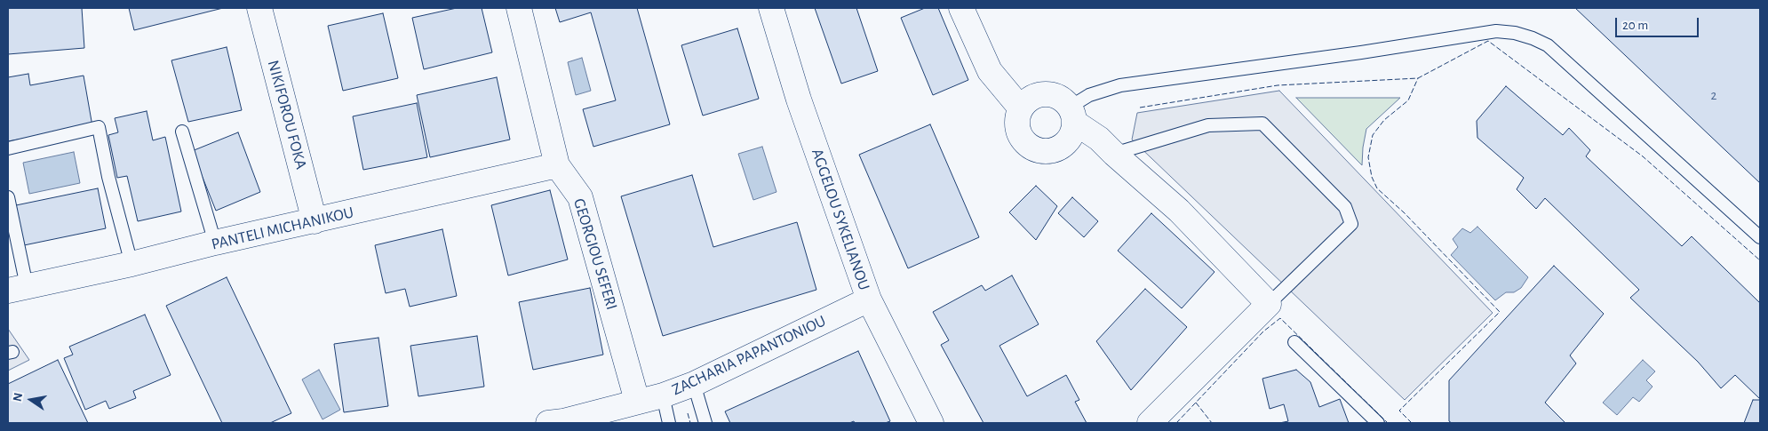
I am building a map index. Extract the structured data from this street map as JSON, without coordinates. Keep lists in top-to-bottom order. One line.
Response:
{"streets":{"street":["NIKIFOROU FOKA","AGGELOU SYKELIANOU","PANTELI MICHANIKOU","GEORGIOU SEFERI","ZACHARIA PAPANTONIOU"]},"crossings":[["NIKIFOROU FOKA","PANTELI MICHANIKOU"],["AGGELOU SYKELIANOU","ZACHARIA PAPANTONIOU"],["PANTELI MICHANIKOU","GEORGIOU SEFERI"],["GEORGIOU SEFERI","ZACHARIA PAPANTONIOU"]],"house_numbers":["2"],"scale_bar":"20 m","north":"left"}
